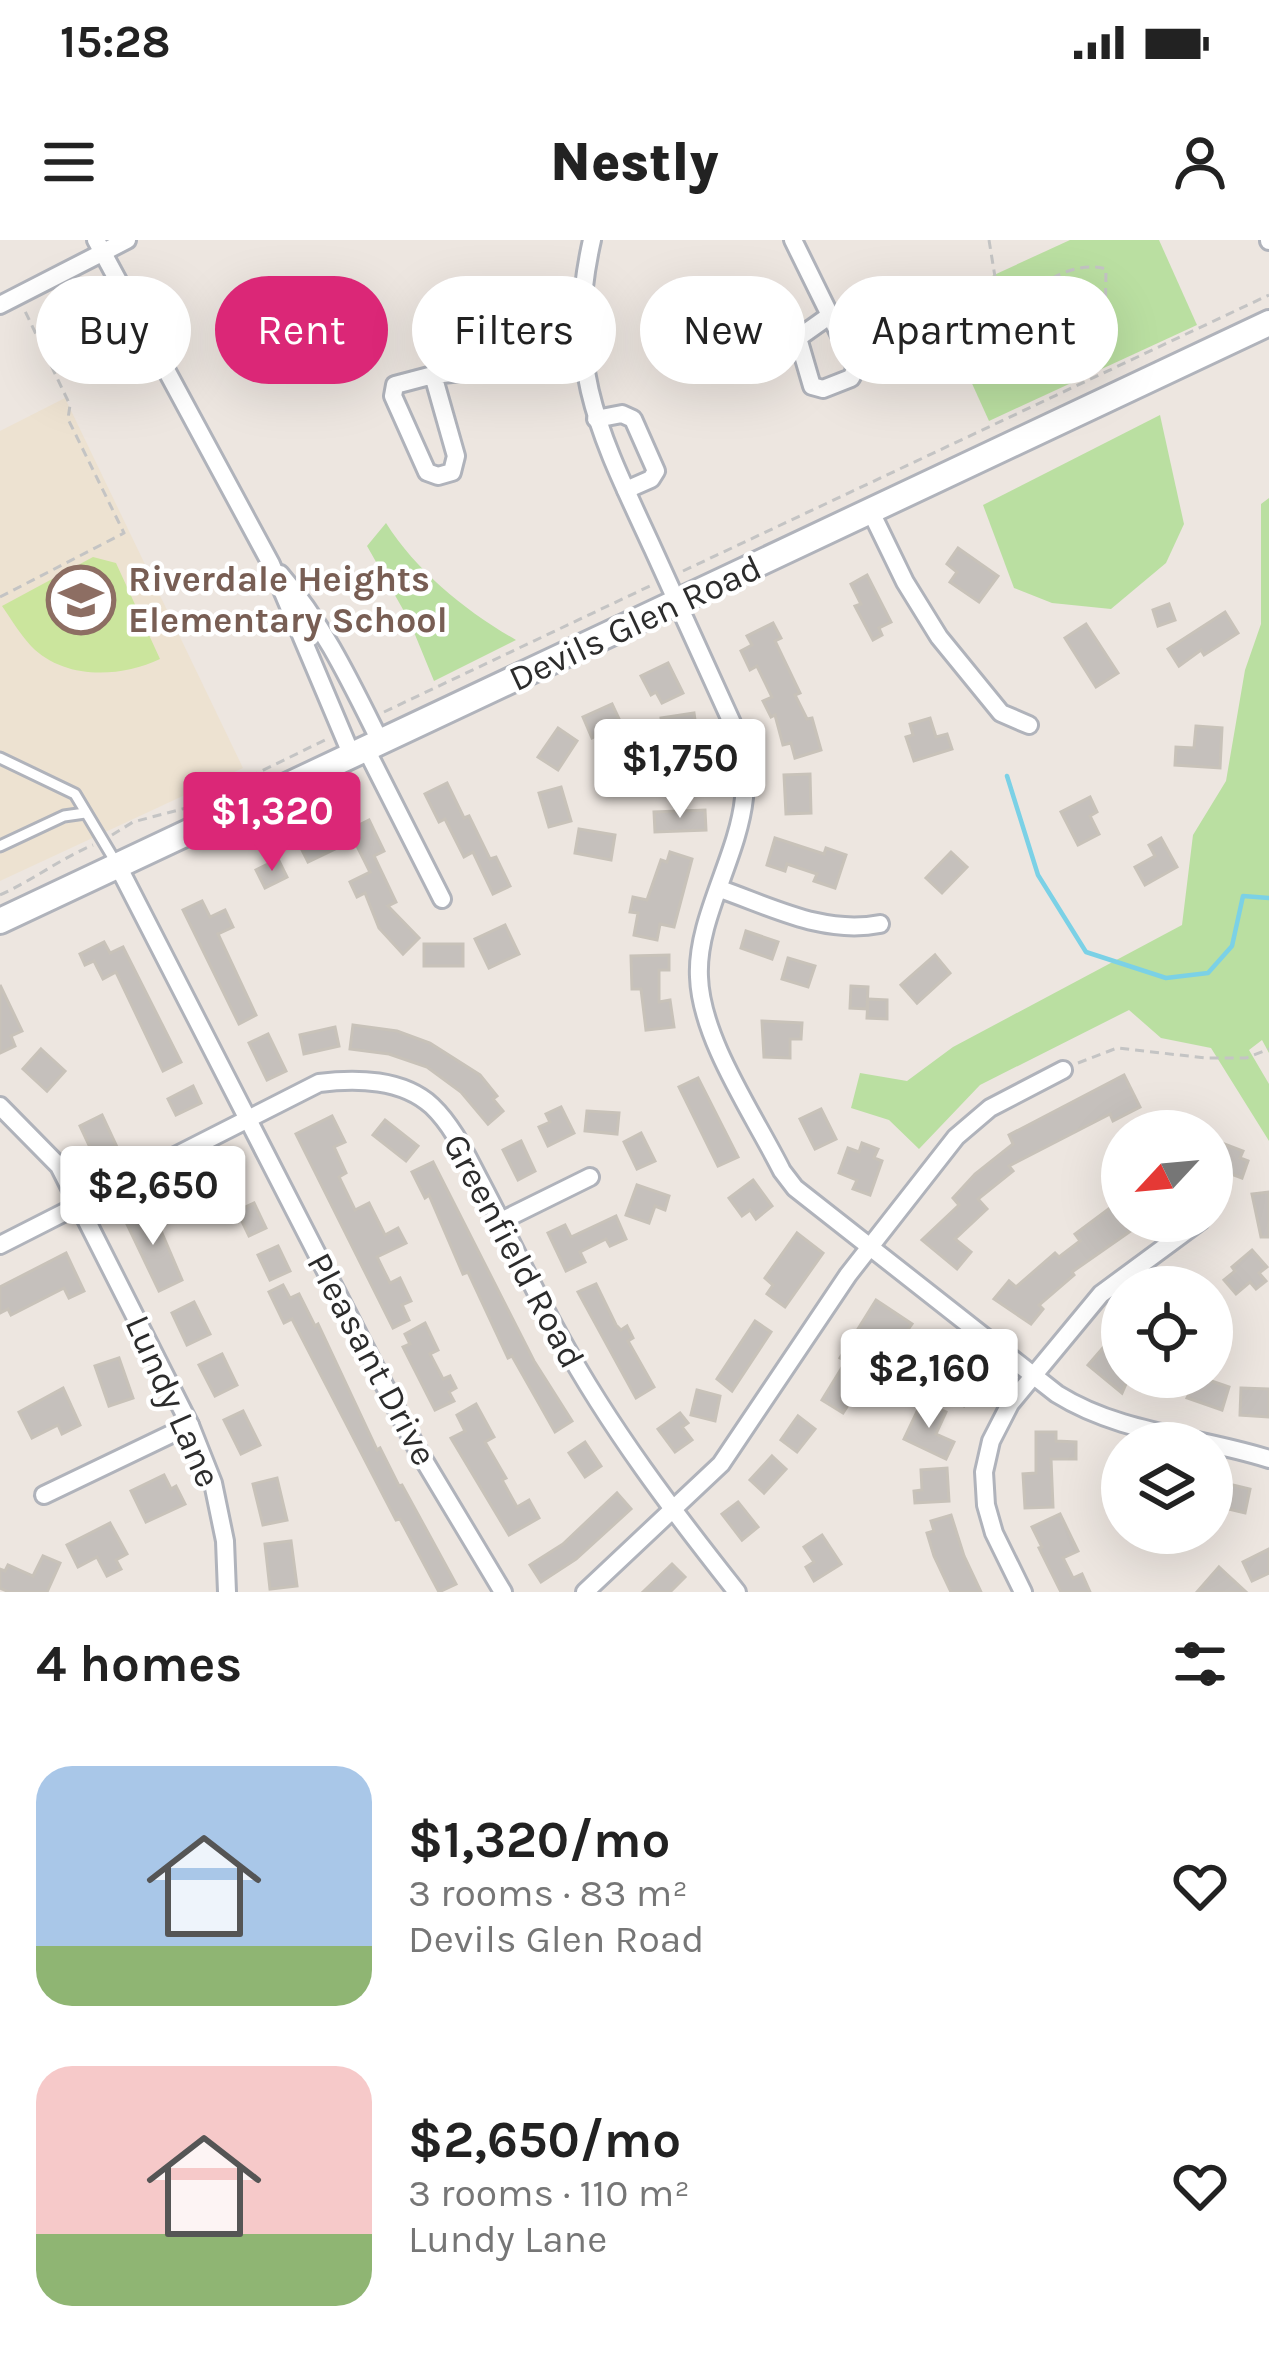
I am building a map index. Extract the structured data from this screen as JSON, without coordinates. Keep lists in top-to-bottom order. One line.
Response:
{"streets":{"main road":["Devils Glen Road"],"street":["Greenfield Road","Pleasant Drive","Lundy Lane"]},"crossings":[["Devils Glen Road","Pleasant Drive"],["Greenfield Road","Pleasant Drive"],["Greenfield Road","Lundy Lane"]],"places":{"school or university":["Riverdale Heights Elementary School"]},"north":"bottom left","page":{"status":"15:28","header":"Nestly","chip":["Buy","Rent","Filters","New","Apartment"],"price":["$1,750","$1,320","$2,650","$2,160"],"heading":"4 homes","list":[{"name":"$1,320/mo","note":"3 rooms · 83 m² · Devils Glen Road"},{"name":"$2,650/mo","note":"3 rooms · 110 m² · Lundy Lane"}]}}
